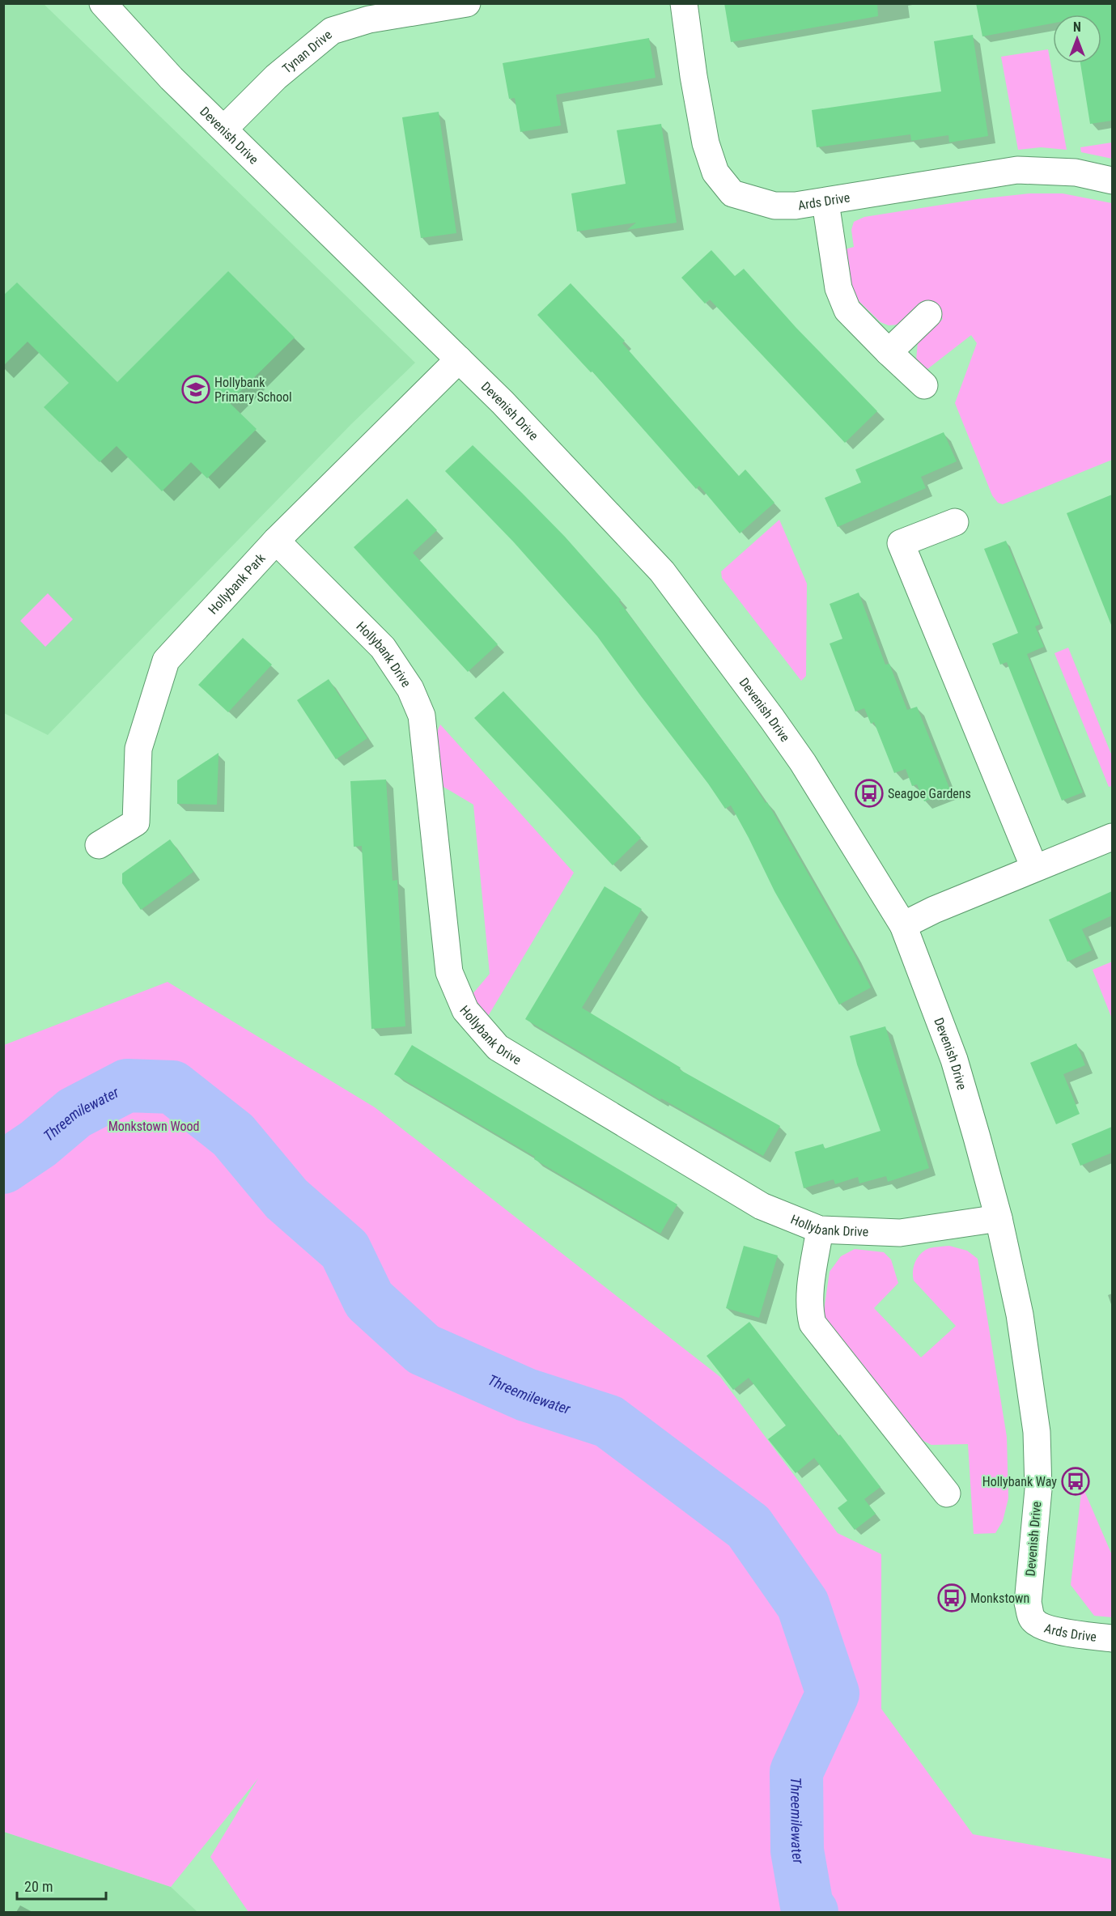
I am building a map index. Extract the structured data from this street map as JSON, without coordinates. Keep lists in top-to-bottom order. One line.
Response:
{"streets":{"street":["Tynan Drive","Devenish Drive","Ards Drive","Hollybank Park","Hollybank Drive"]},"crossings":[["Tynan Drive","Devenish Drive"],["Devenish Drive","Ards Drive"],["Devenish Drive","Hollybank Park"],["Devenish Drive","Hollybank Drive"],["Hollybank Park","Hollybank Drive"]],"water":["Threemilewater"],"parks":["Monkstown Wood"],"places":{"school or university":["Hollybank Primary School"],"bus stop":["Seagoe Gardens","Hollybank Way","Monkstown"]},"scale_bar":"20 m","north":"top"}
